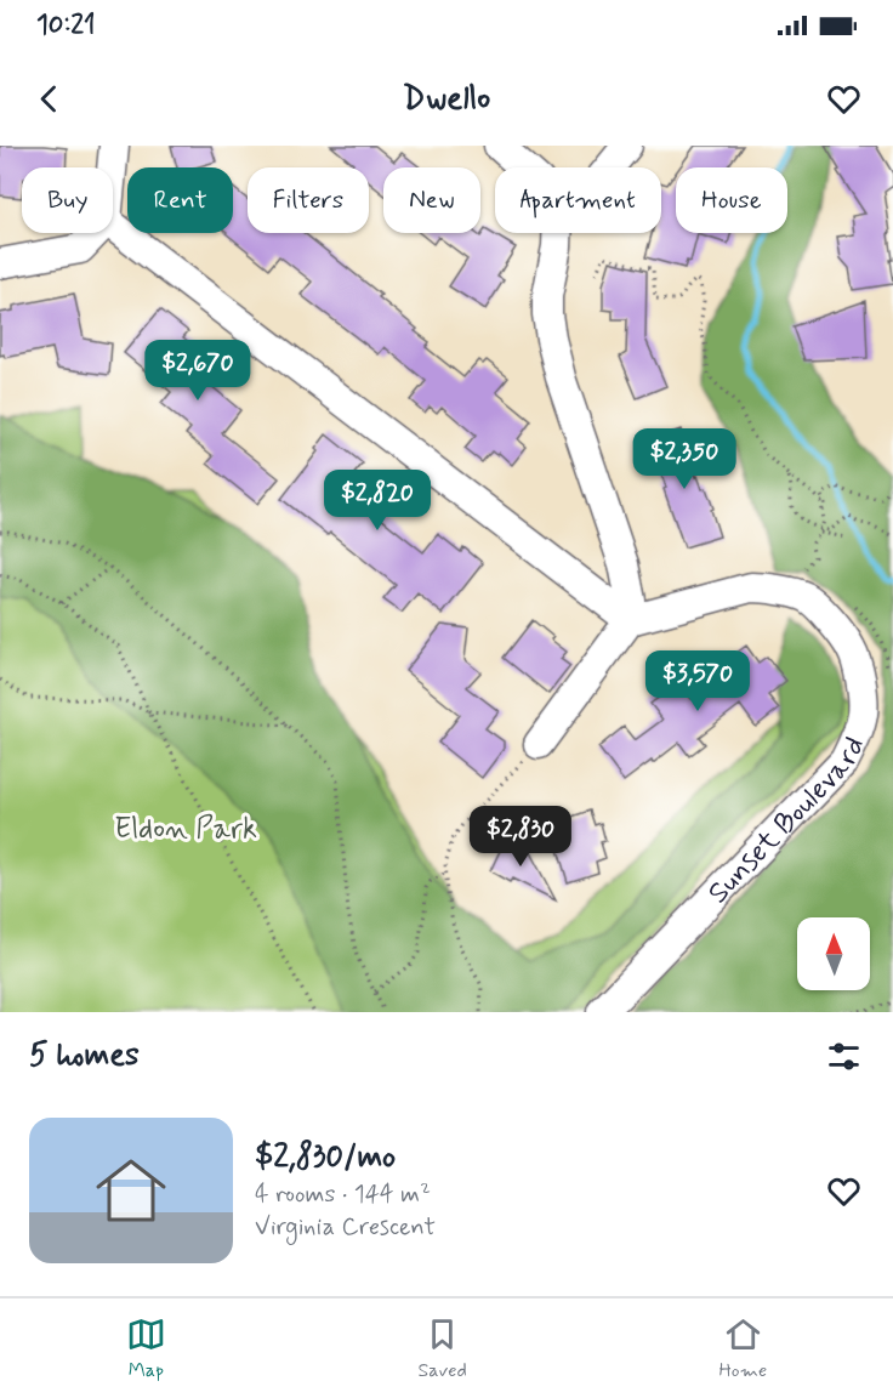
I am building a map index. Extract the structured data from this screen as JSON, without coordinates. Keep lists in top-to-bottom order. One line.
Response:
{"streets":{"street":["Sunset Boulevard"]},"parks":["Eldon Park"],"north":"top","page":{"status":"10:21","header":"Dwello","chip":["Buy","Rent","Filters","New","Apartment","House"],"price":["$2,670","$2,350","$2,820","$3,570","$2,830"],"heading":"5 homes","list":[{"name":"$2,830/mo","note":"4 rooms · 144 m² · Virginia Crescent"}],"tabs":["Map","Saved","Home"]}}
